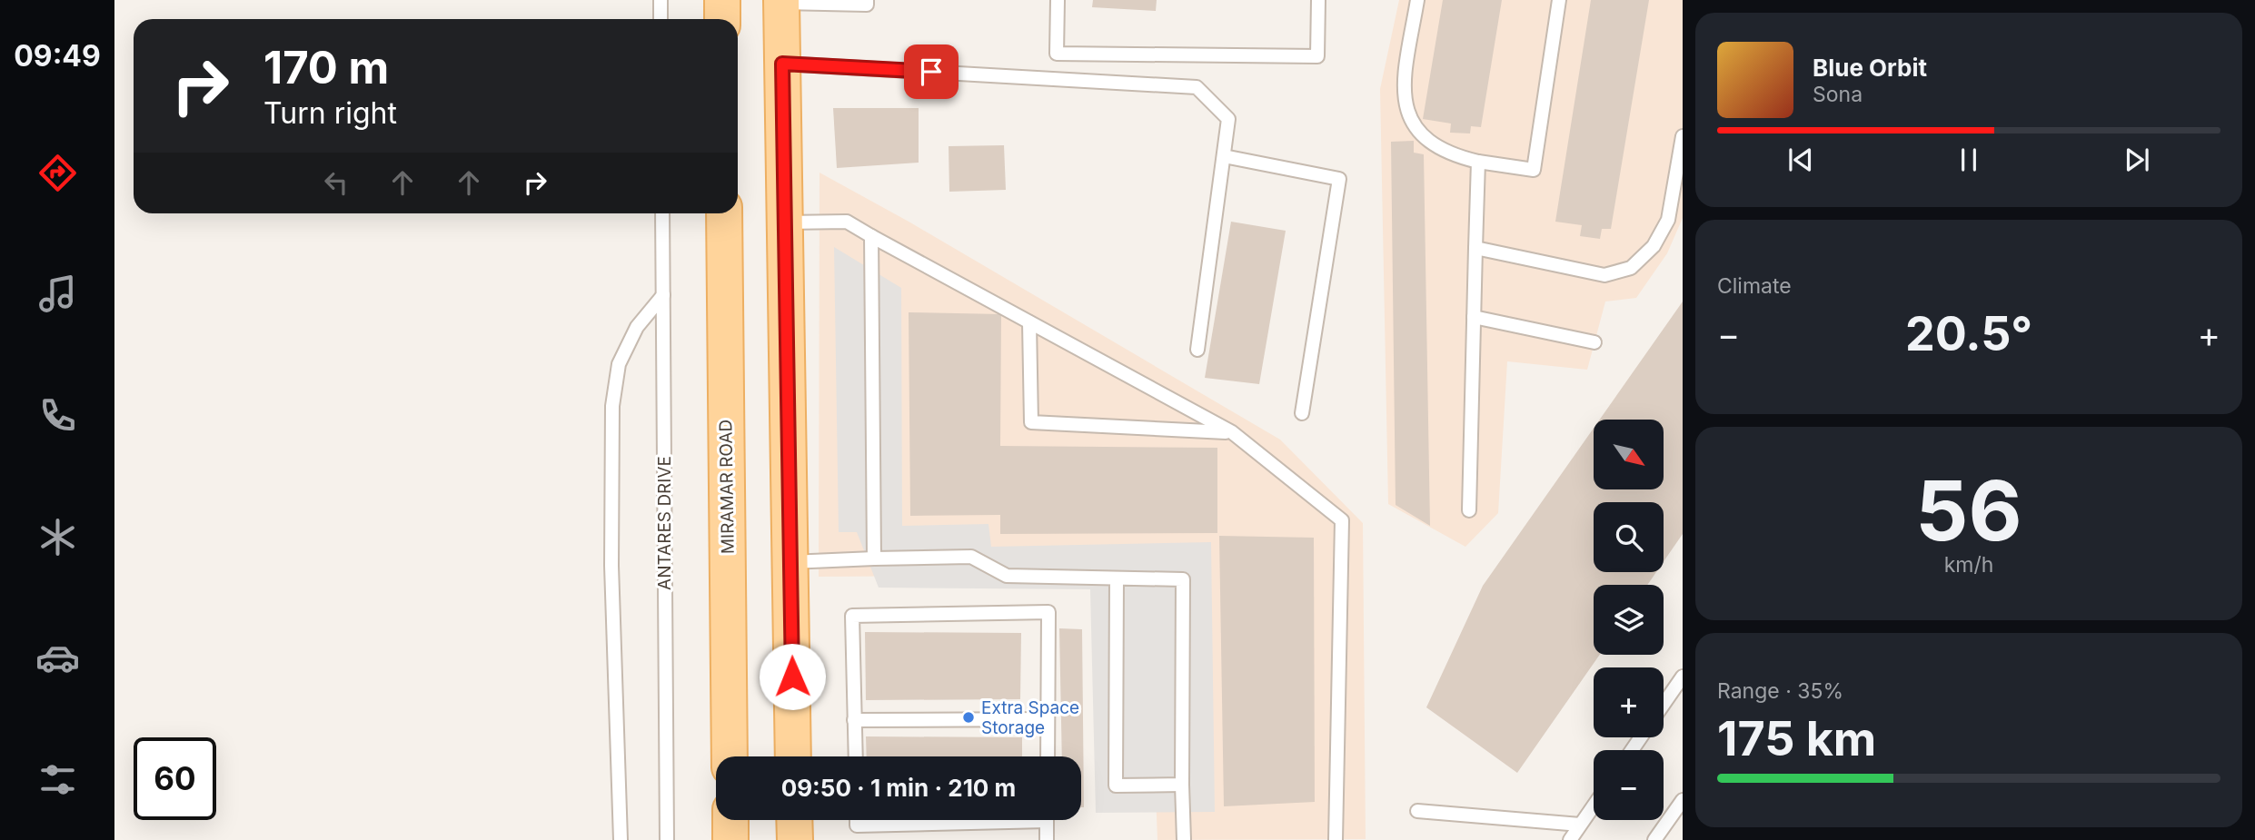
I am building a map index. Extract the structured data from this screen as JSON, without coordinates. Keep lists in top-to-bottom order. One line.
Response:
{"streets":{"main road":["MIRAMAR ROAD"],"lane":["ANTARES DRIVE"]},"places":["Extra Space Storage"],"north":"bottom right","page":{"tabs":"09:49","turn":["170 m","Turn right"],"song":["Blue Orbit","Sona"],"tile":["Climate",["56","km/h"],["Range · 35%","175 km"]],"heat":["−","20.5°","+"],"map_buttons":["+","−"],"limit":"60","trip":"09:50 · 1 min · 210 m"}}
